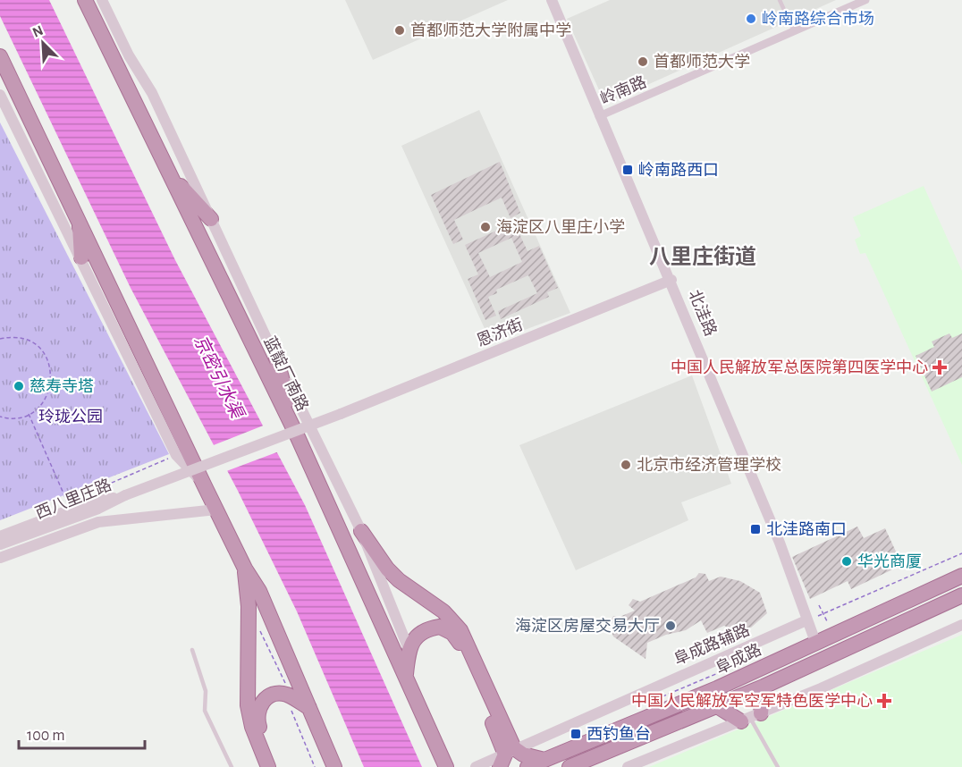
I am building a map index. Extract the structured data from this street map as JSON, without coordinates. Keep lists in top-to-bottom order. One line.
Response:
{"streets":{"highway":["蓝靛厂南路","阜成路"],"street":["岭南路","北洼路","恩济街","西八里庄路","阜成路辅路"]},"crossings":[["岭南路","北洼路"],["北洼路","恩济街"],["北洼路","阜成路辅路"],["北洼路","阜成路"],["恩济街","西八里庄路"]],"districts":["八里庄街道"],"water":["京密引水渠"],"parks":["玲珑公园"],"places":{"other":["岭南路综合市场","首都师范大学附属中学","首都师范大学","海淀区八里庄小学","慈寿寺塔","北京市经济管理学校","华光商厦","海淀区房屋交易大厅"],"transit":["岭南路西口","北洼路南口","西钓鱼台"],"health":["中国人民解放军总医院第四医学中心","中国人民解放军空军特色医学中心"]},"scale_bar":"100 m","north":"top left"}
